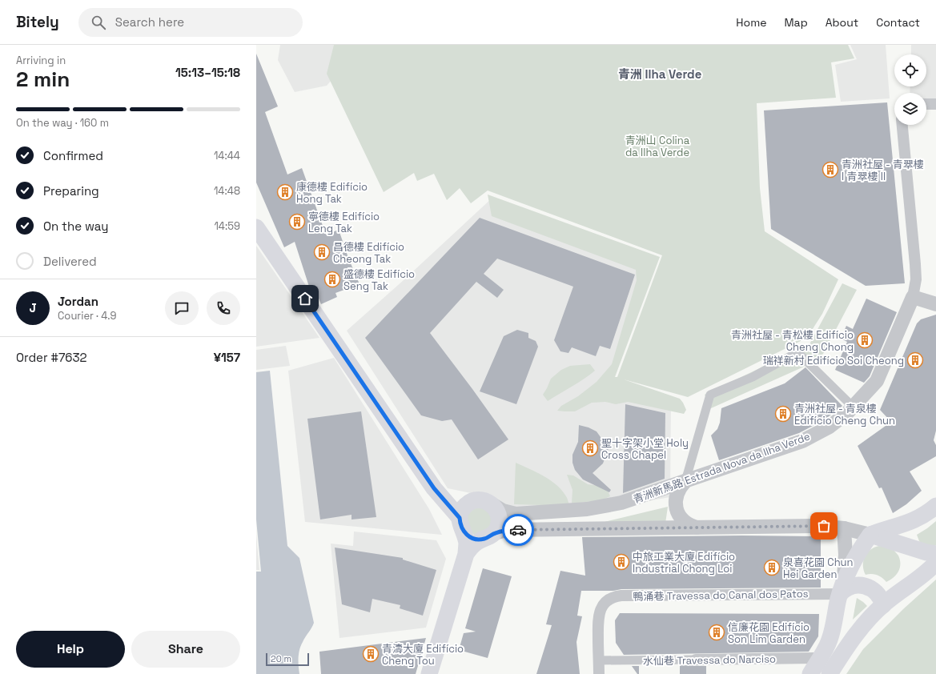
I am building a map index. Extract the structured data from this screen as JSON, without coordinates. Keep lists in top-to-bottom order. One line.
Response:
{"streets":{"street":["青洲新馬路 Estrada Nova da Ilha Verde","鴨涌巷 Travessa do Canal dos Patos","水仙巷 Travessa do Narciso"]},"crossings":[["鴨涌巷 Travessa do Canal dos Patos","水仙巷 Travessa do Narciso"]],"districts":["青洲 Ilha Verde"],"parks":["青洲山 Colina da Ilha Verde"],"places":{"building":["青洲社屋 - 青翠樓 I 青翠樓 II","康德樓 Edifício Hong Tak","寧德樓 Edifício Leng Tak","昌德樓 Edifício Cheong Tak","盛德樓 Edifício Seng Tak","青洲社屋 - 青松樓 Edifício Cheng Chong","瑞祥新村 Edifício Soi Cheong","青洲社屋 - 青泉樓 Edifício Cheng Chun","聖十字架小堂 Holy Cross Chapel","中旅工業大廈 Edifício Industrial Chong Loi","泉喜花園 Chun Hei Garden","信廉花園 Edifício Son Lim Garden","青濤大廈 Edifício Cheng Tou"]},"scale_bar":"20 m","page":{"header":"Bitely","search":"Search here","nav":["Home","Map","About","Contact"],"heading":["2 min","Arriving in","15:13–15:18"],"panel":["Jordan","Courier · 4.9","Order #7632","¥157"],"bar":"On the way · 160 m","list":[["Confirmed","14:44"],["Preparing","14:48"],["On the way","14:59"],"Delivered"],"round":"J","buttons":["Help","Share"],"scale":"20 m"}}
